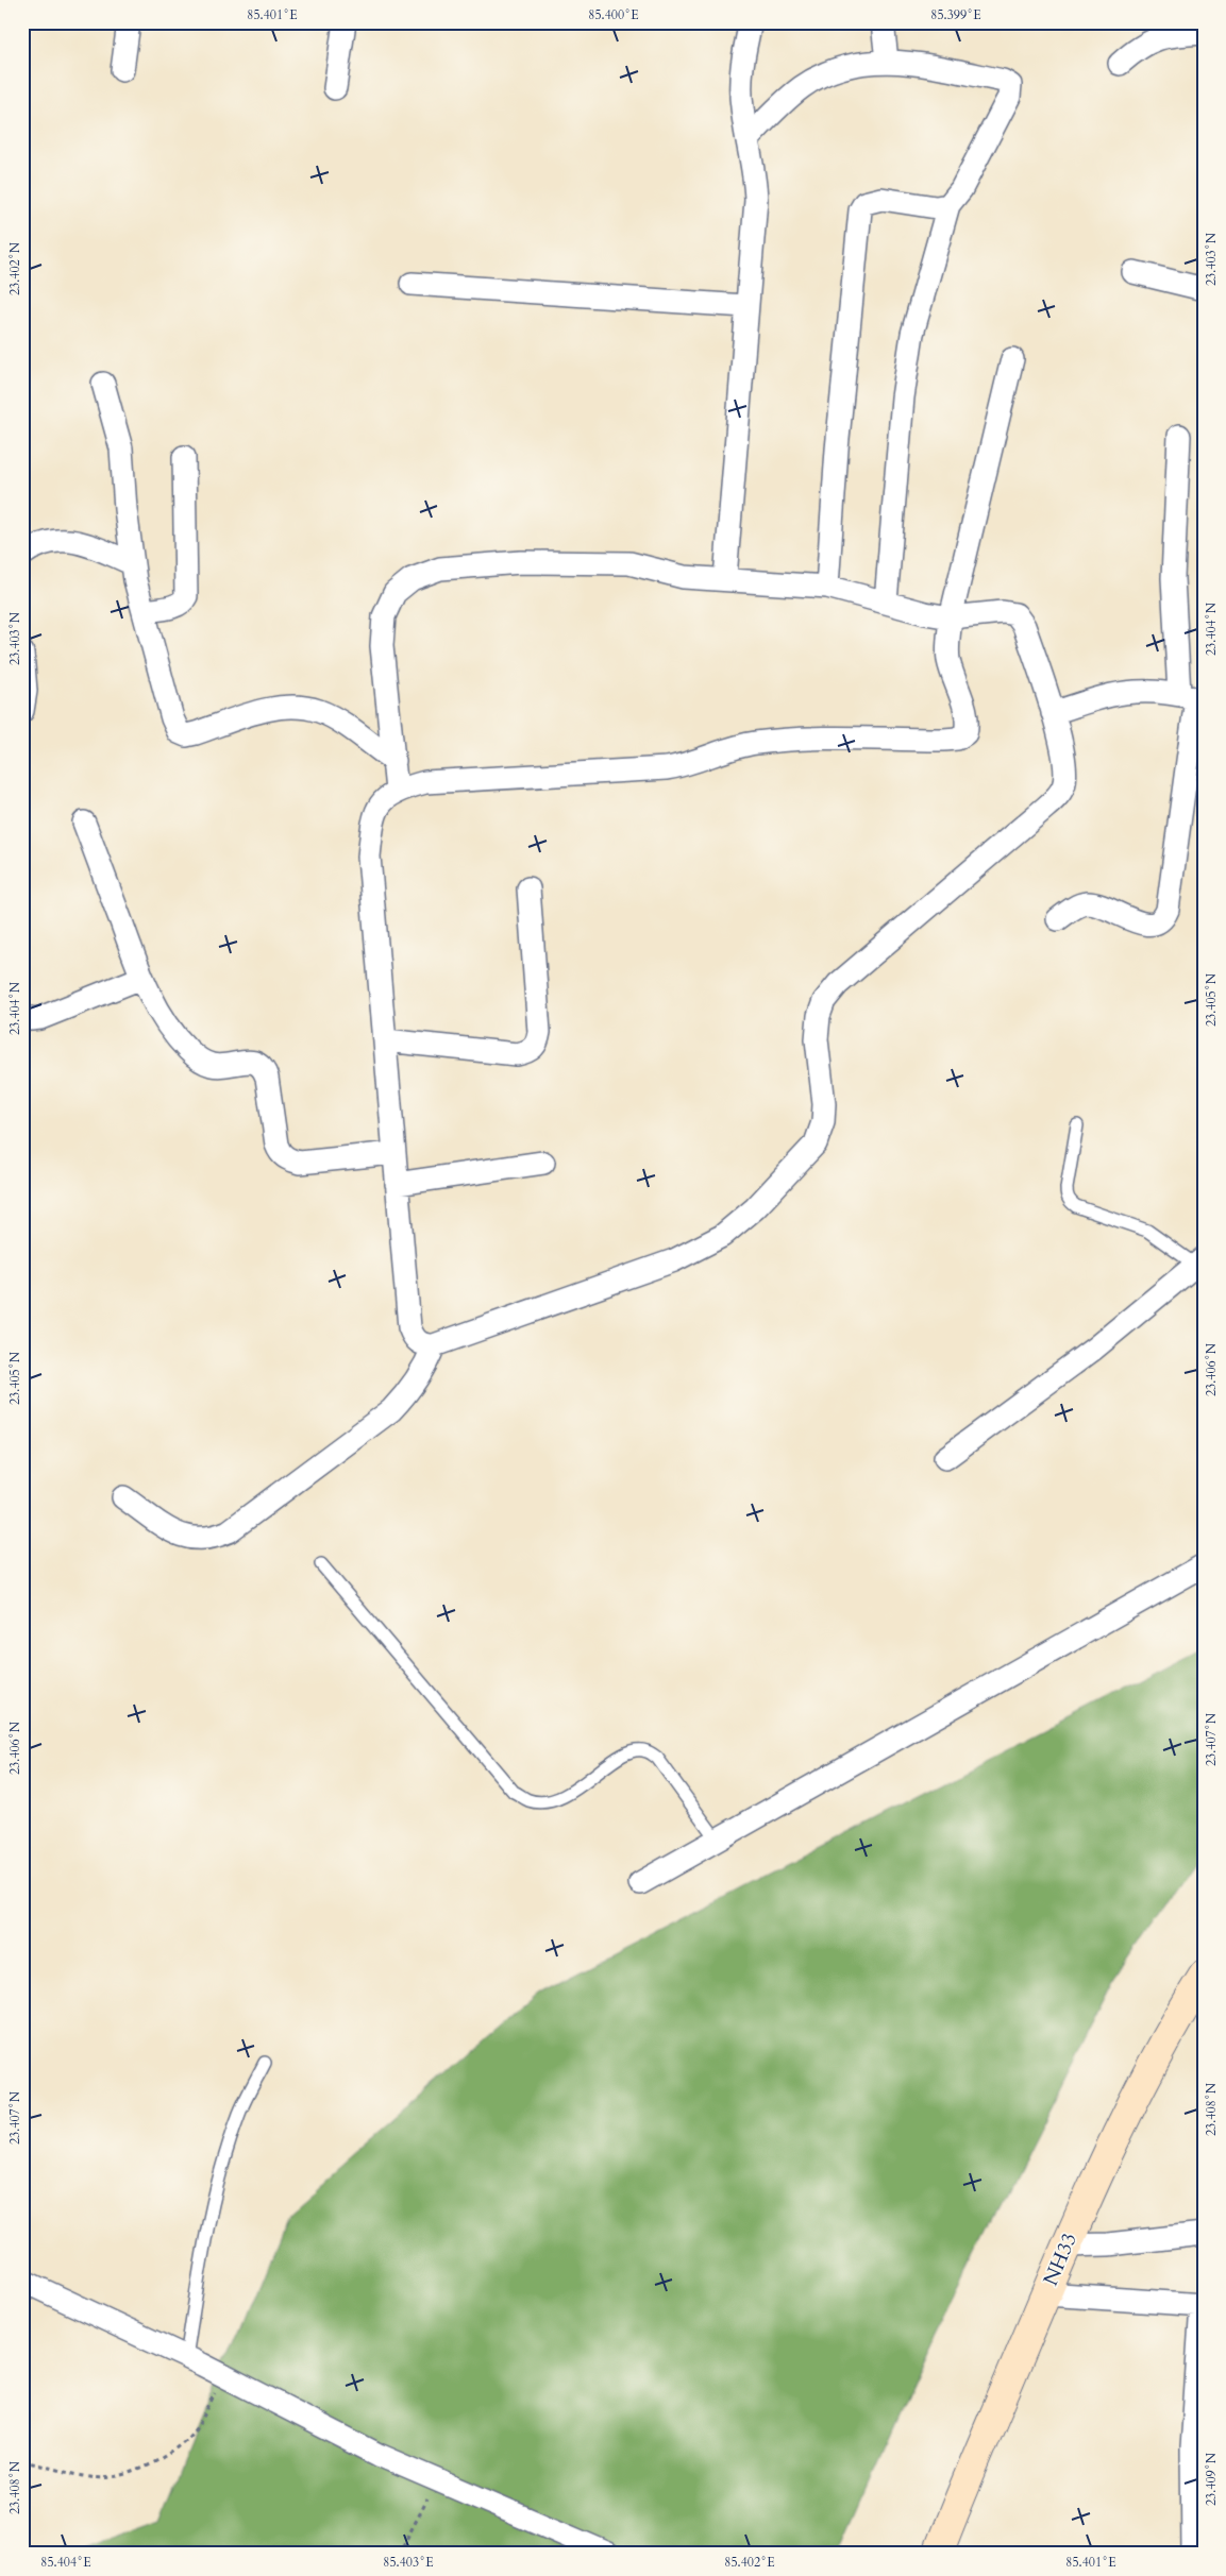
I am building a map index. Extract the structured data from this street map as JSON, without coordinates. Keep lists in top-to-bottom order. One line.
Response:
{"streets":{"main road":["NH33"]},"coordinates":["85.401°E","85.400°E","85.399°E","23.403°N","23.402°N","23.404°N","23.405°N","23.406°N","23.407°N","23.408°N","23.409°N","85.404°E","85.403°E","85.402°E"]}
